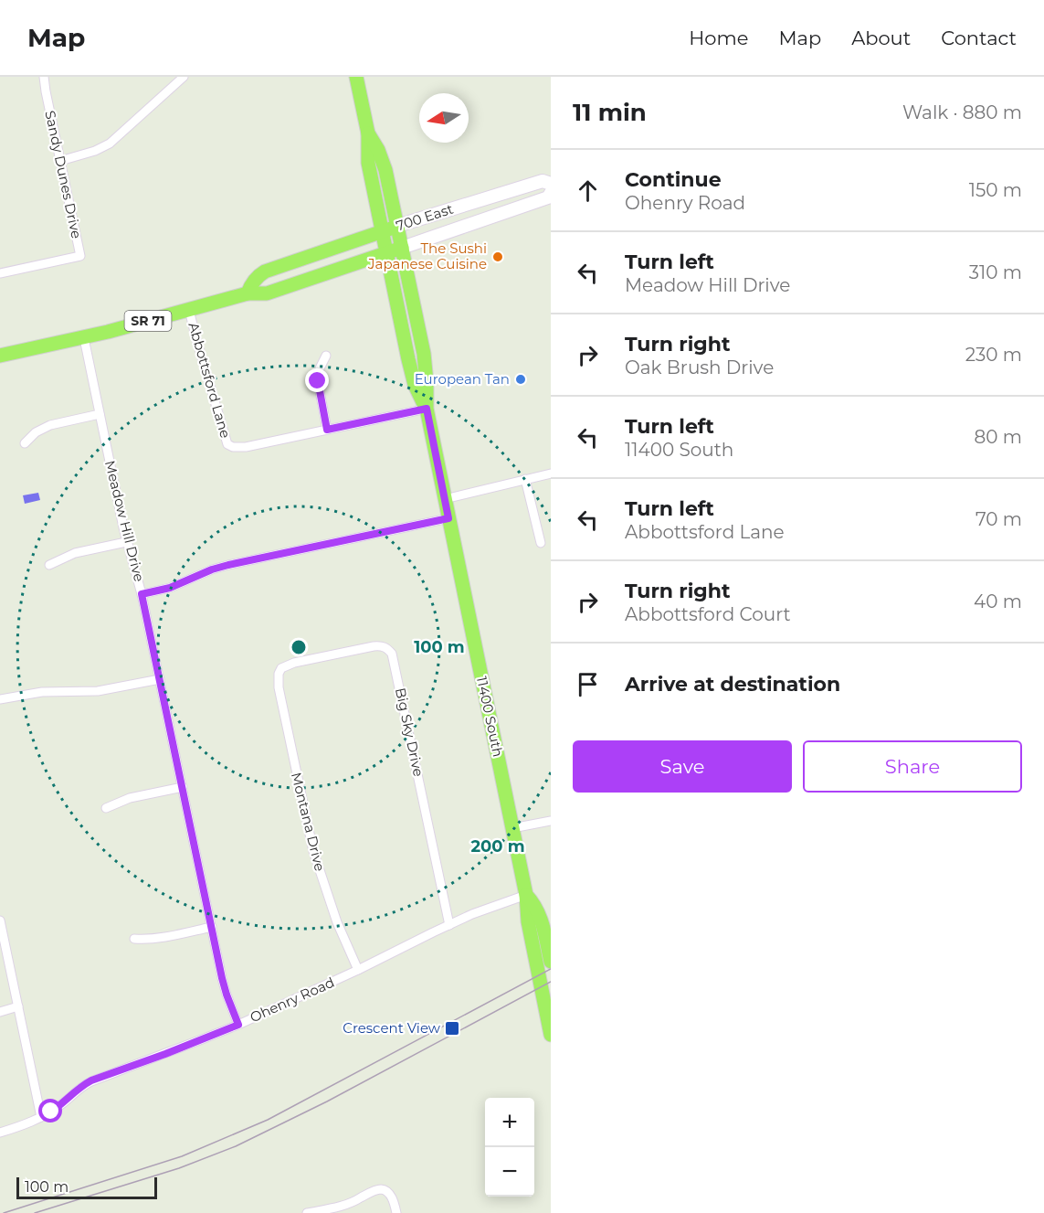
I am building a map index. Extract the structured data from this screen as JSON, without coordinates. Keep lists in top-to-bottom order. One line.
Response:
{"streets":{"main road":["700 East","SR 71","11400 South"],"street":["Sandy Dunes Drive","Abbottsford Lane","Meadow Hill Drive","Big Sky Drive","Montana Drive","Ohenry Road"]},"crossings":[["700 East","Abbottsford Lane"],["700 East","Meadow Hill Drive"],["700 East","11400 South"],["Abbottsford Lane","11400 South"],["Meadow Hill Drive","Ohenry Road"],["11400 South","Ohenry Road"],["Big Sky Drive","Montana Drive"],["Big Sky Drive","Ohenry Road"],["Montana Drive","Ohenry Road"]],"places":{"other":["The Sushi Japanese Cuisine","European Tan"],"transit":["Crescent View"]},"scale_bar":"100 m","north":"left","page":{"header":"Map","nav":["Home","Map","About","Contact"],"heading":["11 min","Walk · 880 m"],"list":[["Continue","Ohenry Road","150 m"],["Turn left","Meadow Hill Drive","310 m"],["Turn right","Oak Brush Drive","230 m"],["Turn left","11400 South","80 m"],["Turn left","Abbottsford Lane","70 m"],["Turn right","Abbottsford Court","40 m"],"Arrive at destination"],"buttons":["Save","Share"],"map_buttons":["+","−"],"scale":"100 m"},"rings":["100 m","200 m"]}
